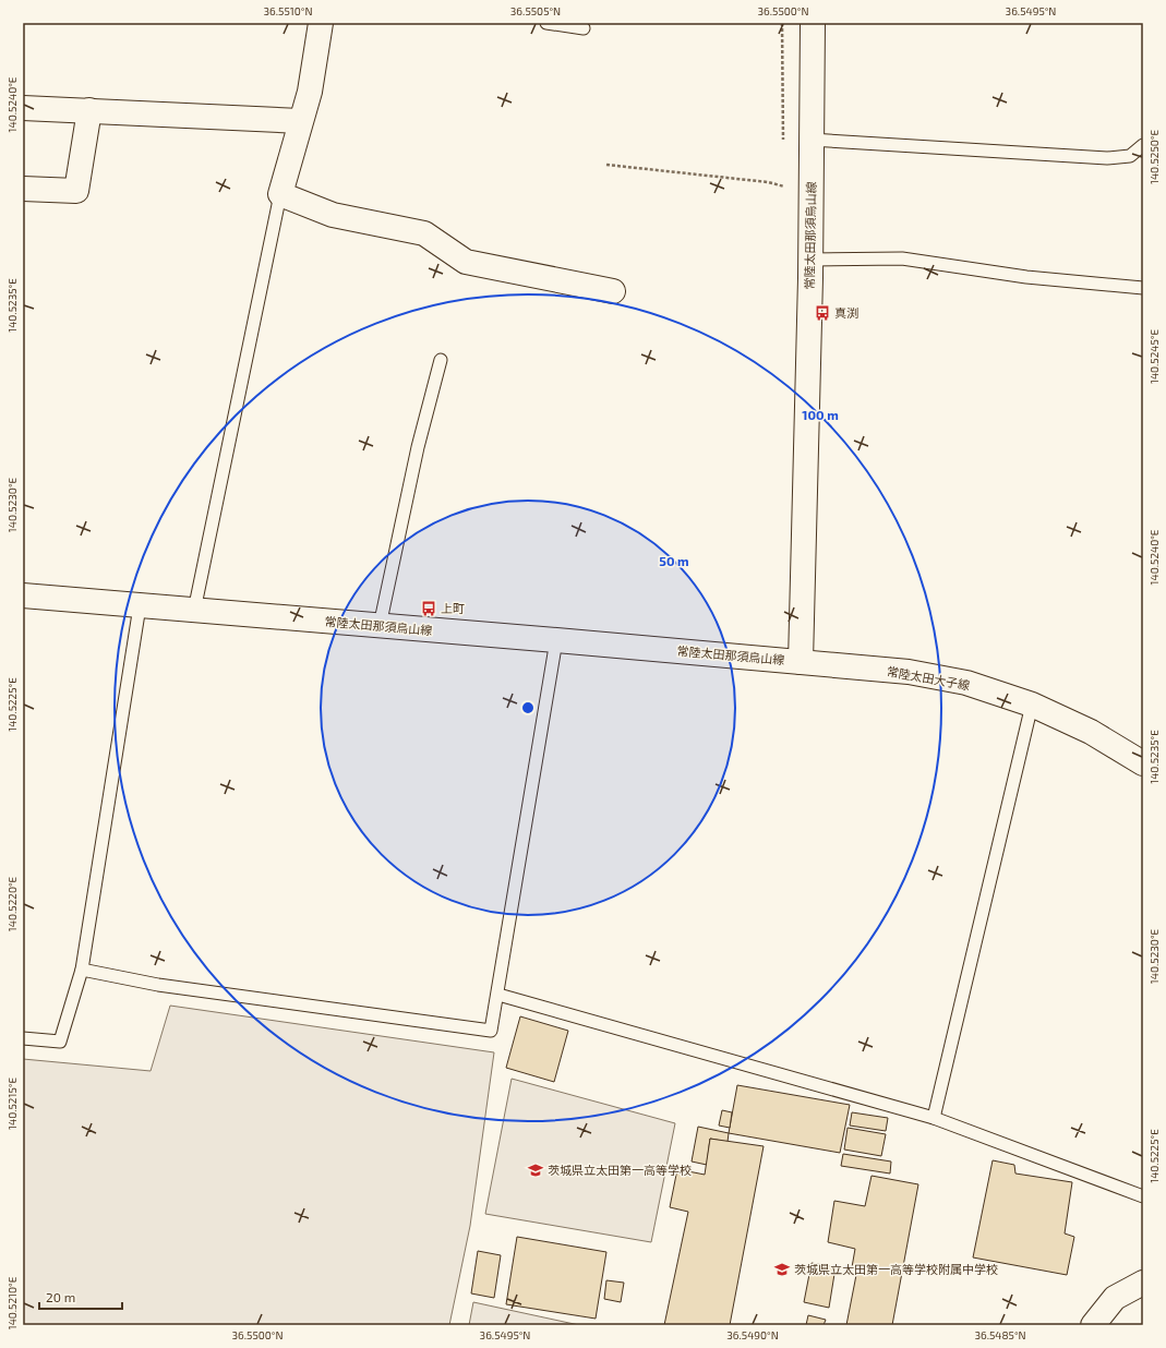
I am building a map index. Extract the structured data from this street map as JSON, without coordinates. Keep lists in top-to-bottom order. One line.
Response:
{"streets":{"main road":["常陸太田那須烏山線","常陸太田大子線"]},"crossings":[["常陸太田那須烏山線","常陸太田大子線"]],"places":{"bus stop":["真渕","上町"],"school or university":["茨城県立太田第一高等学校","茨城県立太田第一高等学校附属中学校"]},"scale_bar":"20 m","coordinates":["36.5510°N","36.5505°N","36.5500°N","36.5495°N","140.5240°E","140.5250°E","140.5235°E","140.5245°E","140.5230°E","140.5225°E","140.5220°E","140.5215°E","140.5210°E","36.5490°N","36.5485°N"],"rings":["100 m","50 m"]}
